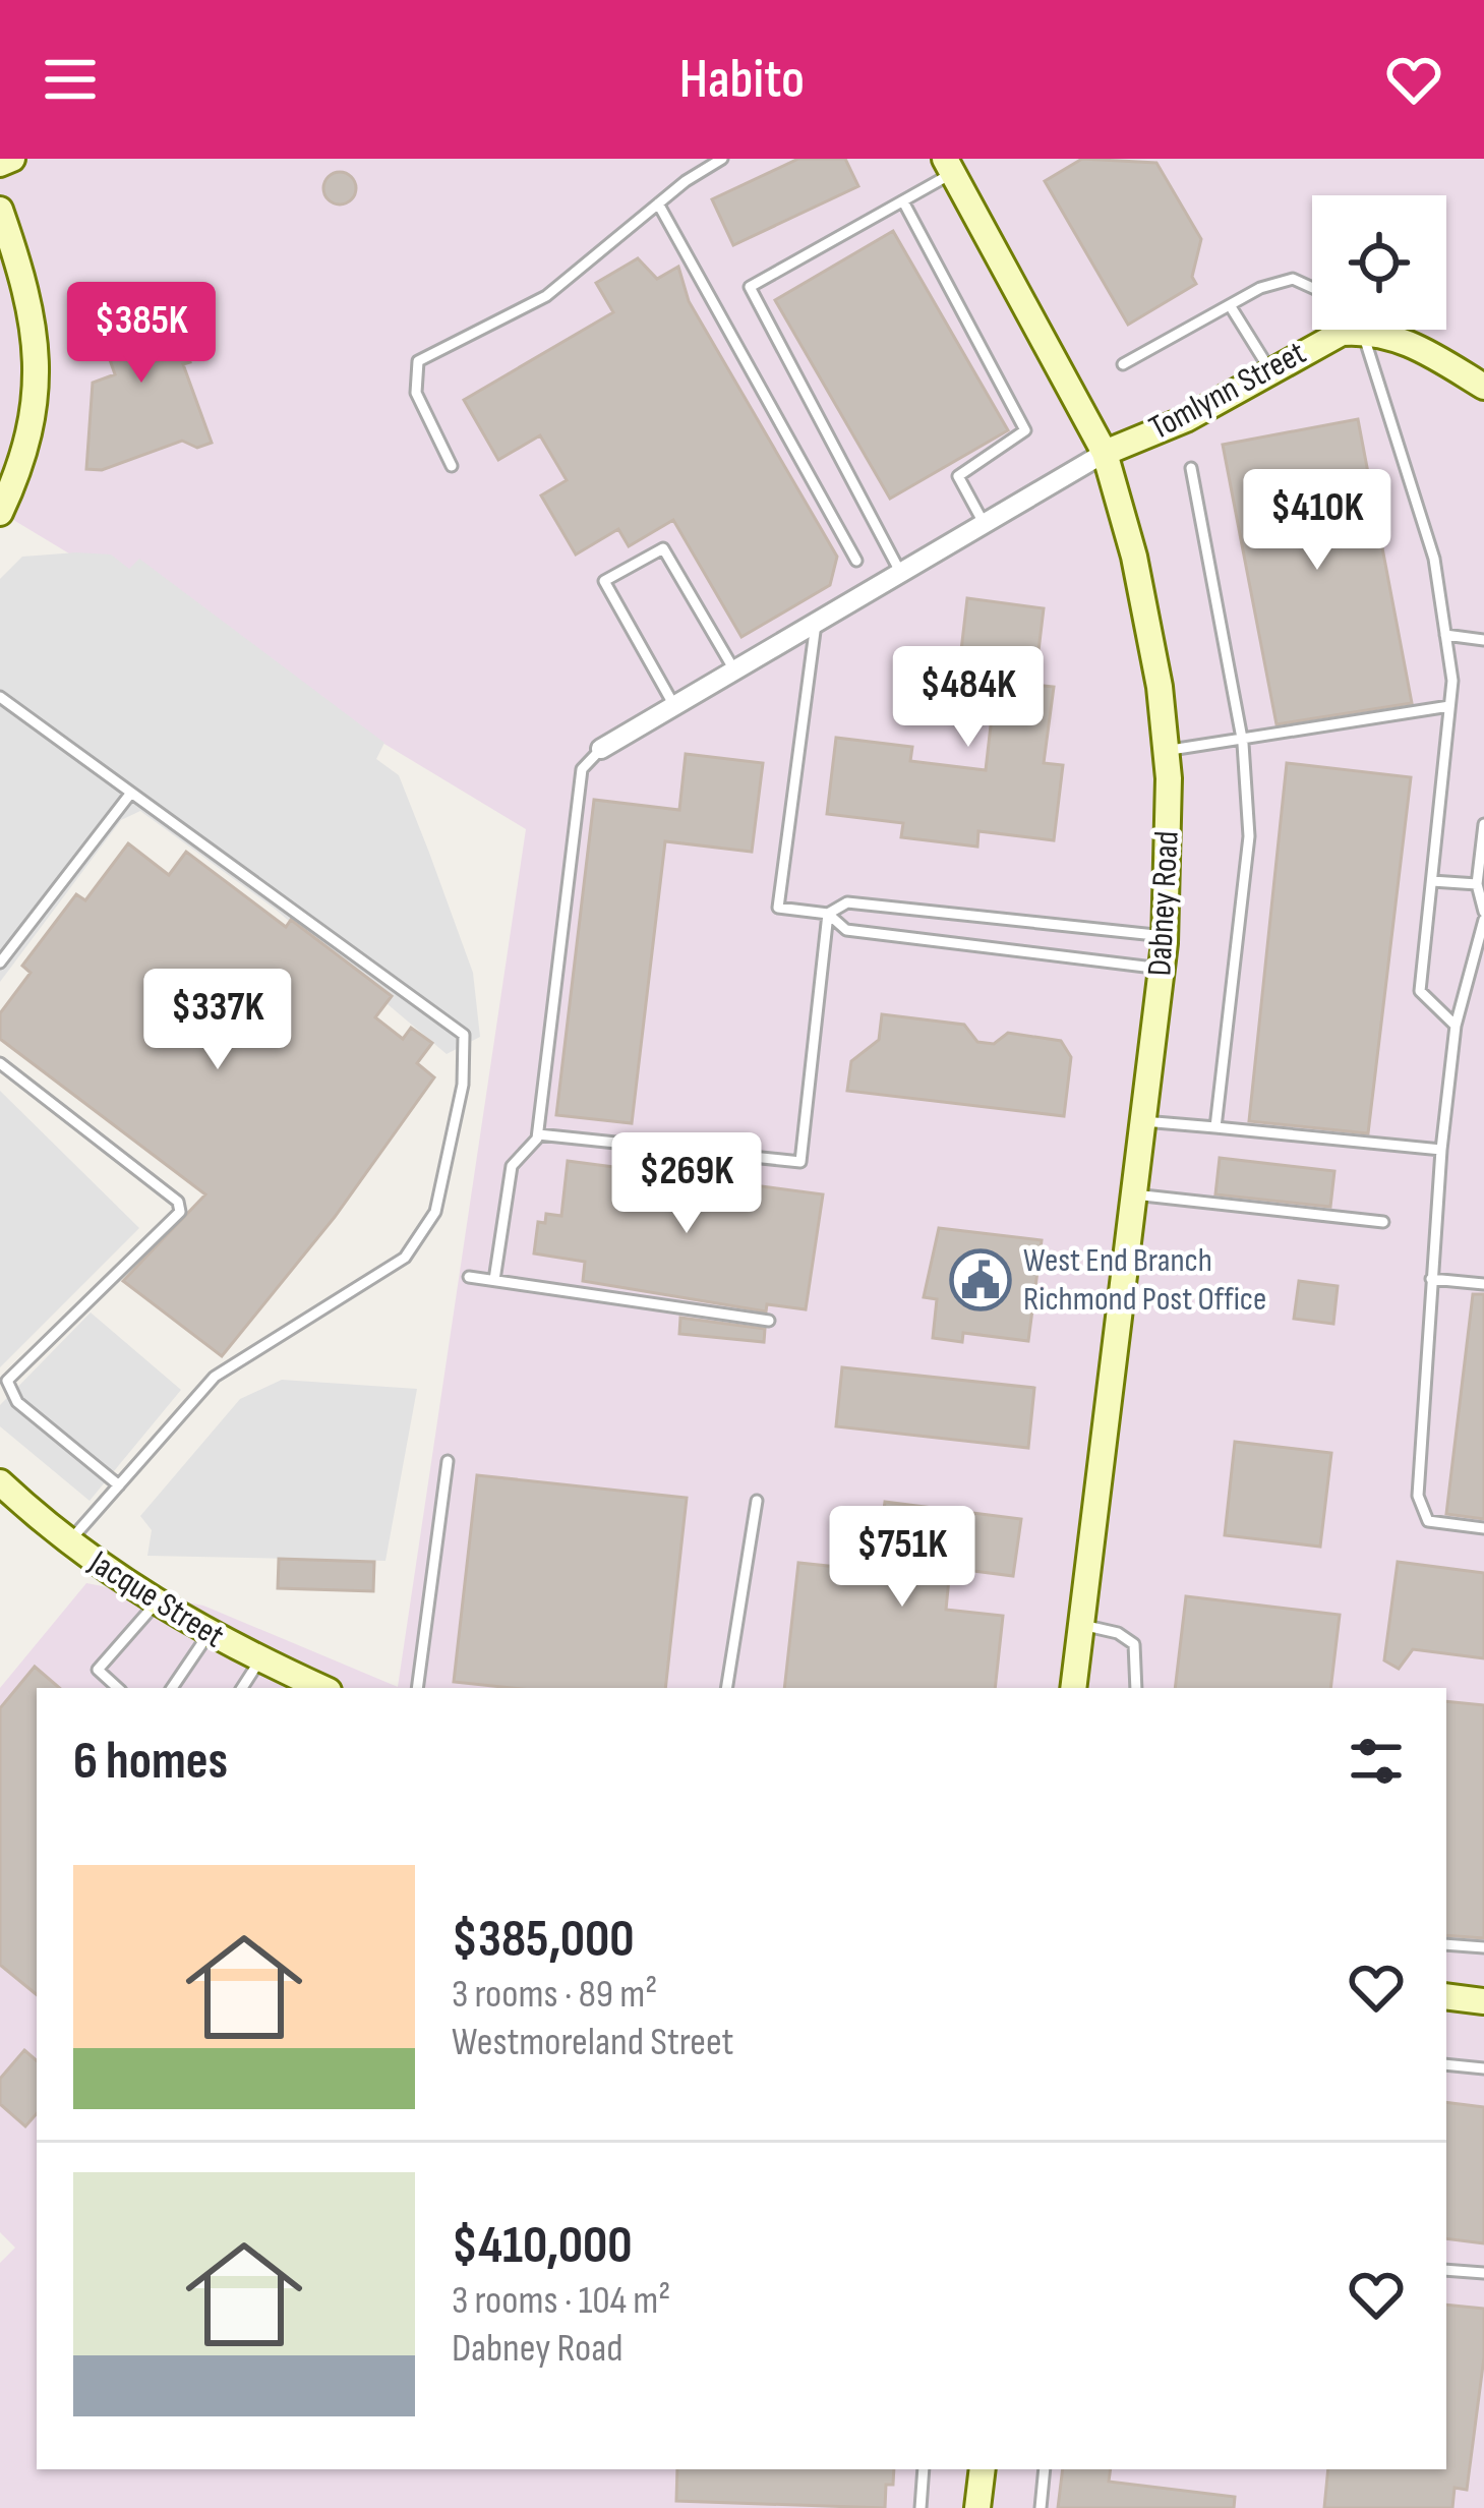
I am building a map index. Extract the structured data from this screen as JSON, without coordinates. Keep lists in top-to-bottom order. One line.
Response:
{"streets":{"street":["Tomlynn Street","Dabney Road","Jacque Street"]},"crossings":[["Tomlynn Street","Dabney Road"]],"places":{"public building":["West End Branch Richmond Post Office"]},"page":{"header":"Habito","price":["$385K","$410K","$484K","$337K","$269K","$751K"],"heading":"6 homes","list":[{"name":"$385,000","note":"3 rooms · 89 m² · Westmoreland Street"},{"name":"$410,000","note":"3 rooms · 104 m² · Dabney Road"}]}}
